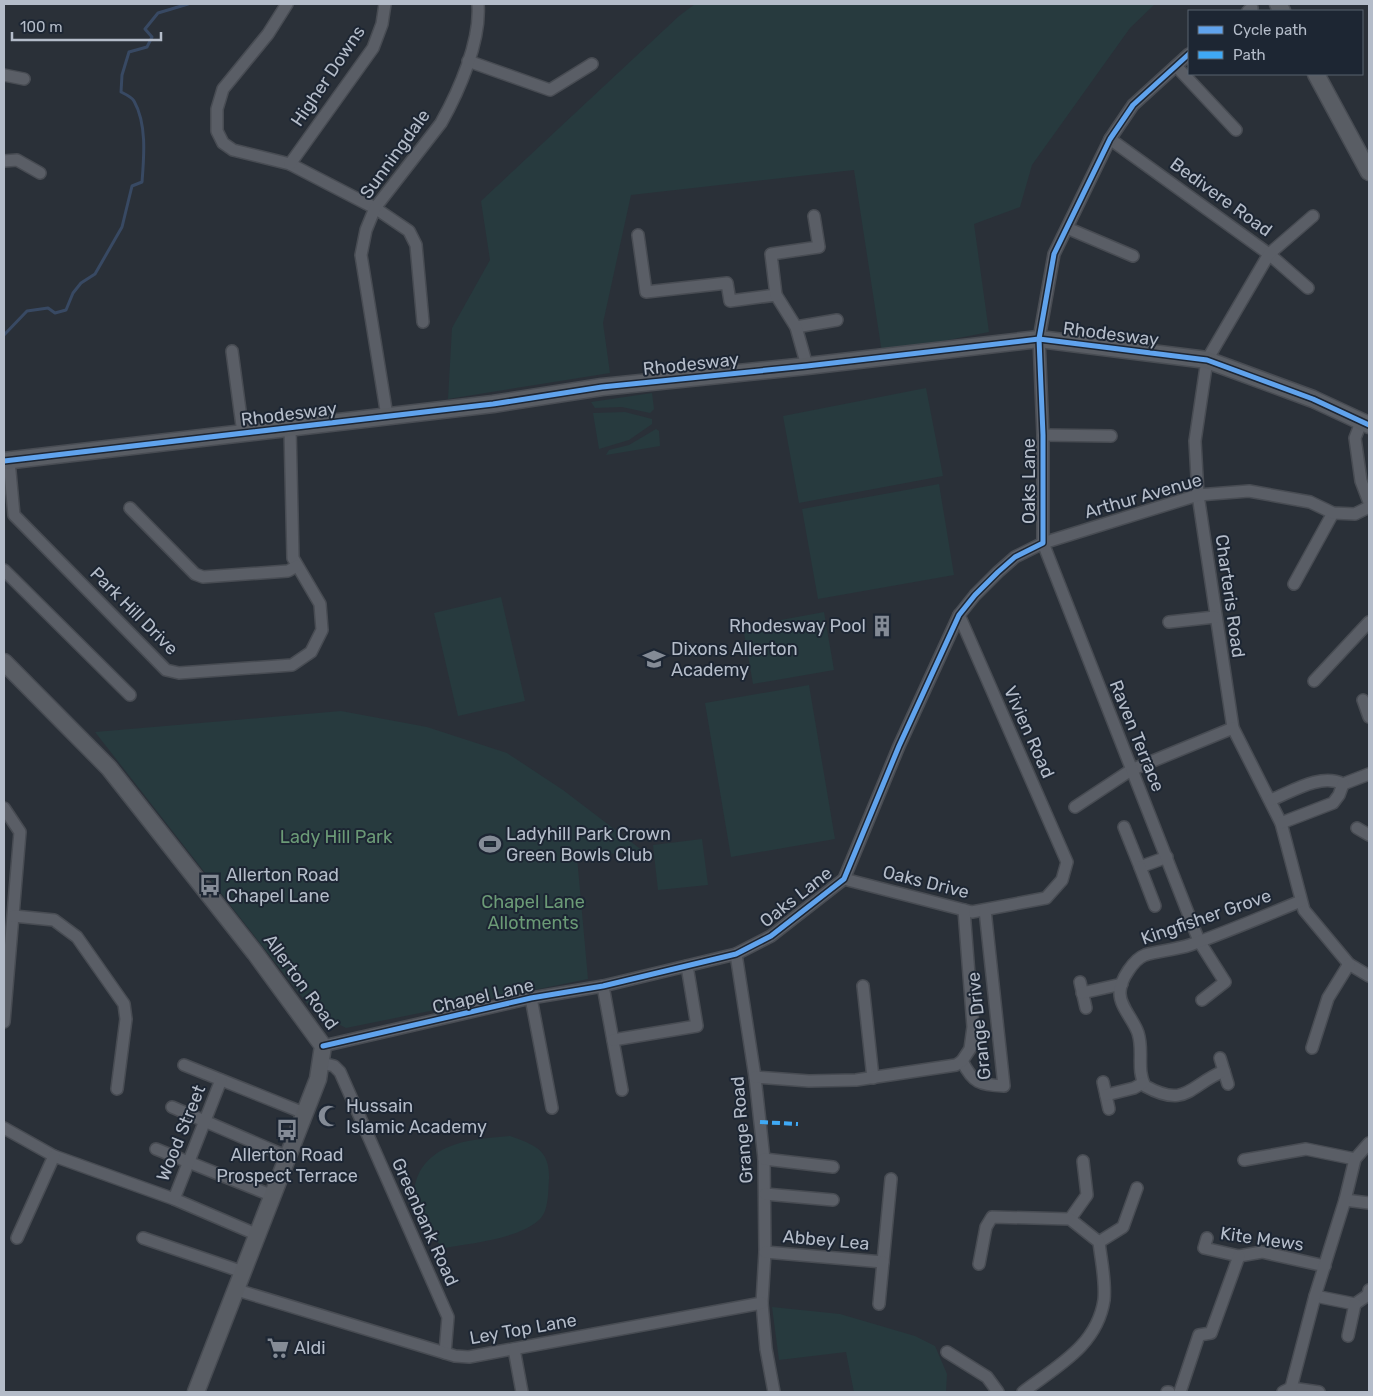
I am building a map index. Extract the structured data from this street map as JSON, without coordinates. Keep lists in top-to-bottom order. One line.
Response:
{"streets":{"street":["Higher Downs","Sunningdale","Bedivere Road","Rhodesway","Oaks Lane","Arthur Avenue","Charteris Road","Park Hill Drive","Vivien Road","Raven Terrace","Oaks Drive","Kingfisher Grove","Allerton Road","Chapel Lane","Grange Drive","Grange Road","Wood Street","Greenbank Road","Kite Mews","Abbey Lea","Ley Top Lane"]},"crossings":[["Sunningdale","Rhodesway"],["Bedivere Road","Oaks Lane"],["Bedivere Road","Charteris Road"],["Rhodesway","Oaks Lane"],["Rhodesway","Charteris Road"],["Rhodesway","Park Hill Drive"],["Oaks Lane","Arthur Avenue"],["Oaks Lane","Vivien Road"],["Oaks Lane","Raven Terrace"],["Oaks Lane","Oaks Drive"],["Oaks Lane","Chapel Lane"],["Oaks Lane","Grange Road"],["Arthur Avenue","Charteris Road"],["Arthur Avenue","Raven Terrace"],["Charteris Road","Kingfisher Grove"],["Vivien Road","Oaks Drive"],["Raven Terrace","Kingfisher Grove"],["Oaks Drive","Grange Drive"],["Allerton Road","Chapel Lane"],["Allerton Road","Greenbank Road"],["Allerton Road","Ley Top Lane"],["Chapel Lane","Grange Road"],["Grange Drive","Grange Road"],["Grange Road","Abbey Lea"],["Grange Road","Ley Top Lane"],["Greenbank Road","Ley Top Lane"]],"parks":["Lady Hill Park","Chapel Lane Allotments"],"places":{"building":["Rhodesway Pool"],"school or university":["Dixons Allerton Academy"],"sports":["Ladyhill Park Crown Green Bowls Club"],"bus stop":["Allerton Road Chapel Lane","Allerton Road Prospect Terrace"],"mosque":["Hussain Islamic Academy"],"supermarket":["Aldi"]},"legend":["Cycle path","Path"],"scale_bar":"100 m"}
